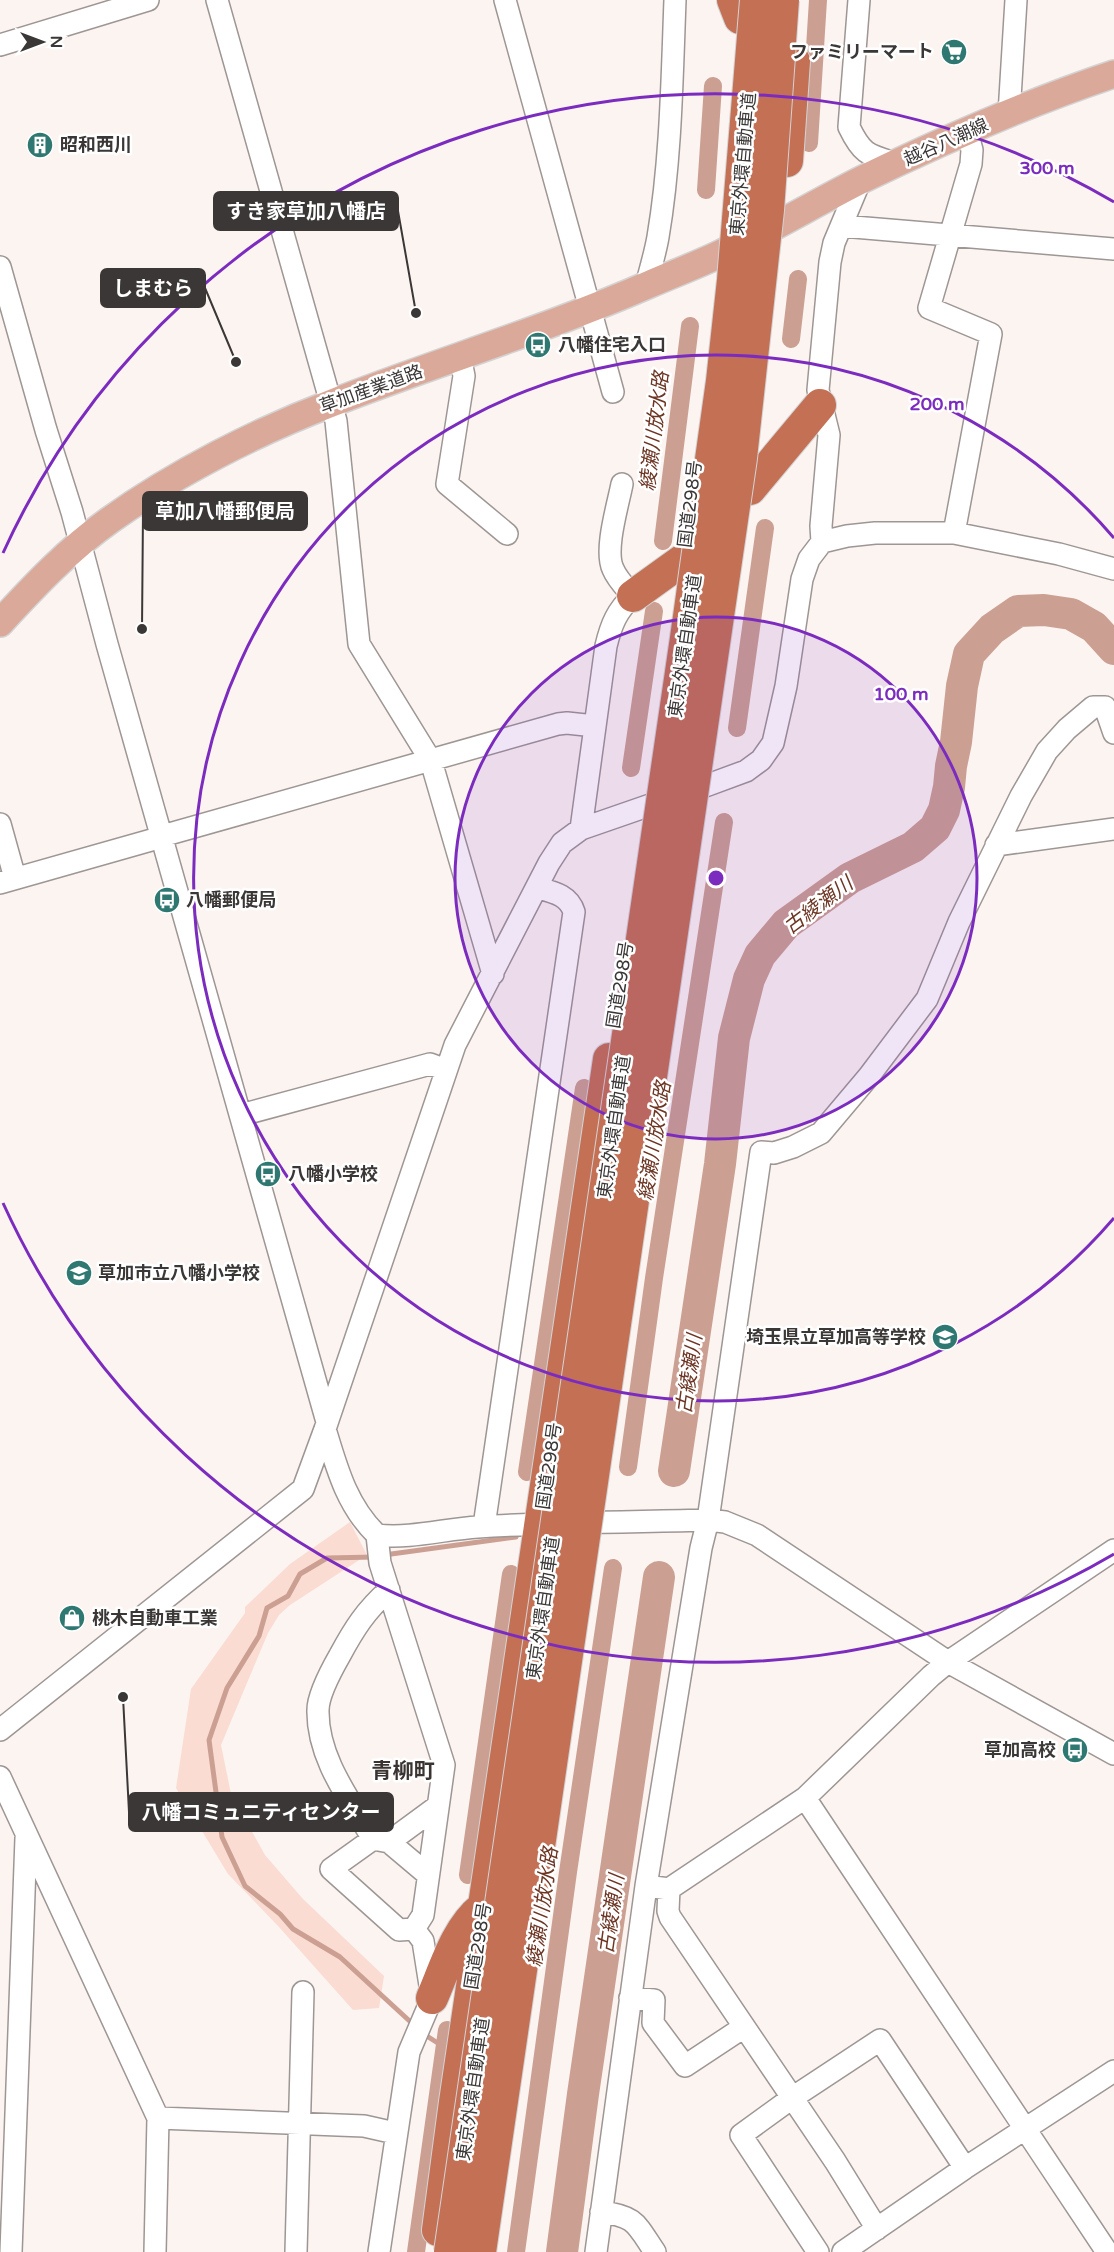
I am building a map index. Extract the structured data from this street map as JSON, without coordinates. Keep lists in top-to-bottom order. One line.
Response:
{"streets":{"highway":["東京外環自動車道","国道298号"],"main road":["越谷八潮線","草加産業道路"]},"crossings":[["越谷八潮線","草加産業道路"],["東京外環自動車道","国道298号"],["草加産業道路","国道298号"]],"districts":["青柳町"],"water":["綾瀬川放水路","古綾瀬川"],"places":{"supermarket":["ファミリーマート"],"building":["昭和西川"],"other":["すき家草加八幡店","しまむら","草加八幡郵便局","八幡コミュニティセンター"],"bus stop":["八幡住宅入口","八幡郵便局","八幡小学校","草加高校"],"school or university":["草加市立八幡小学校","埼玉県立草加高等学校"],"shop":["桃木自動車工業"]},"north":"right","rings":["300 m","200 m","100 m"]}
